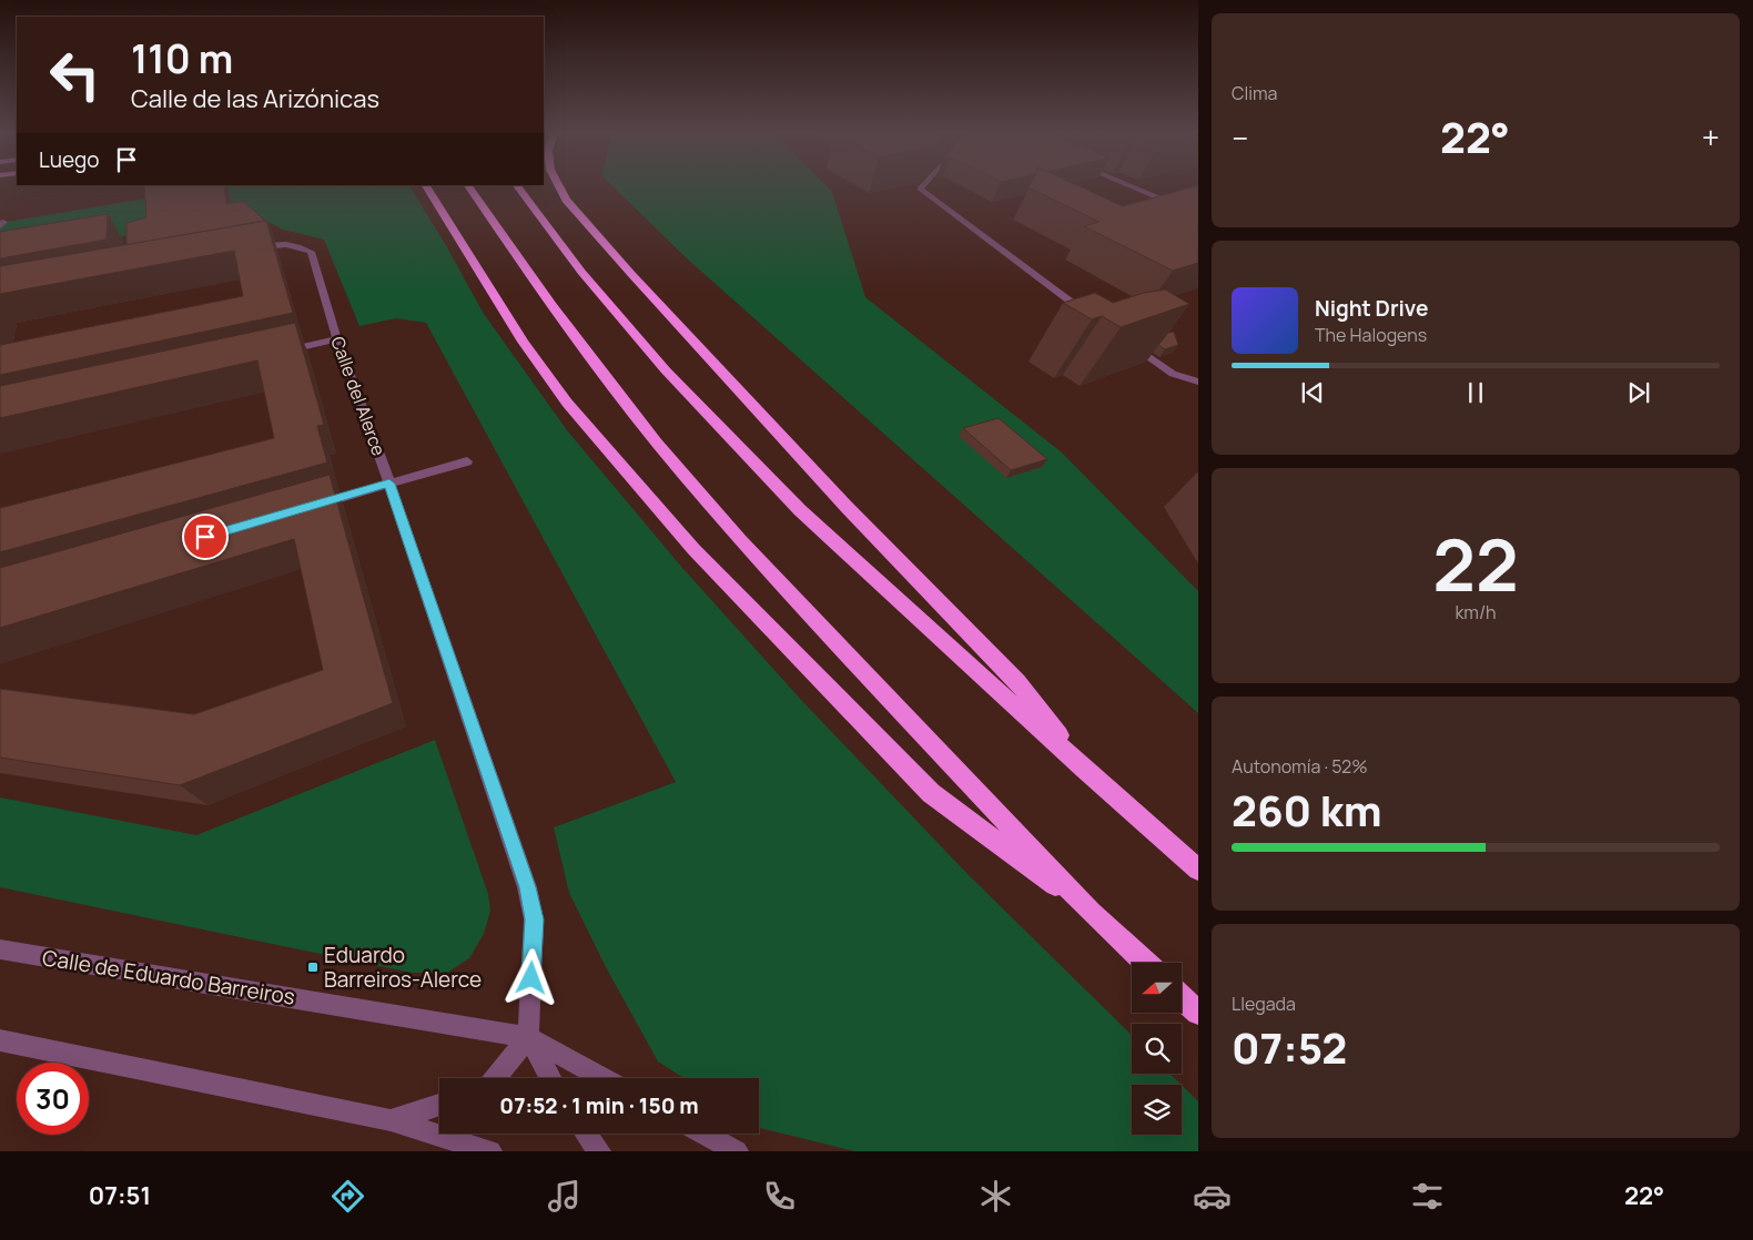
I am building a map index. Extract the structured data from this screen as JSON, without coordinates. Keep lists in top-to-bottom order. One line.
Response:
{"streets":{"street":["Calle del Alerce","Calle de Eduardo Barreiros"]},"crossings":[["Calle del Alerce","Calle de Eduardo Barreiros"]],"places":{"transit":["Eduardo Barreiros-Alerce"]},"north":"left","page":{"tile":["Clima",["22","km/h"],["Autonomía · 52%","260 km"],["Llegada","07:52"]],"turn":["110 m","Calle de las Arizónicas"],"heat":["−","22°","+"],"then":"Luego","song":["Night Drive","The Halogens"],"limit":"30","trip":"07:52 · 1 min · 150 m","tabs":["07:51","22°"]}}
